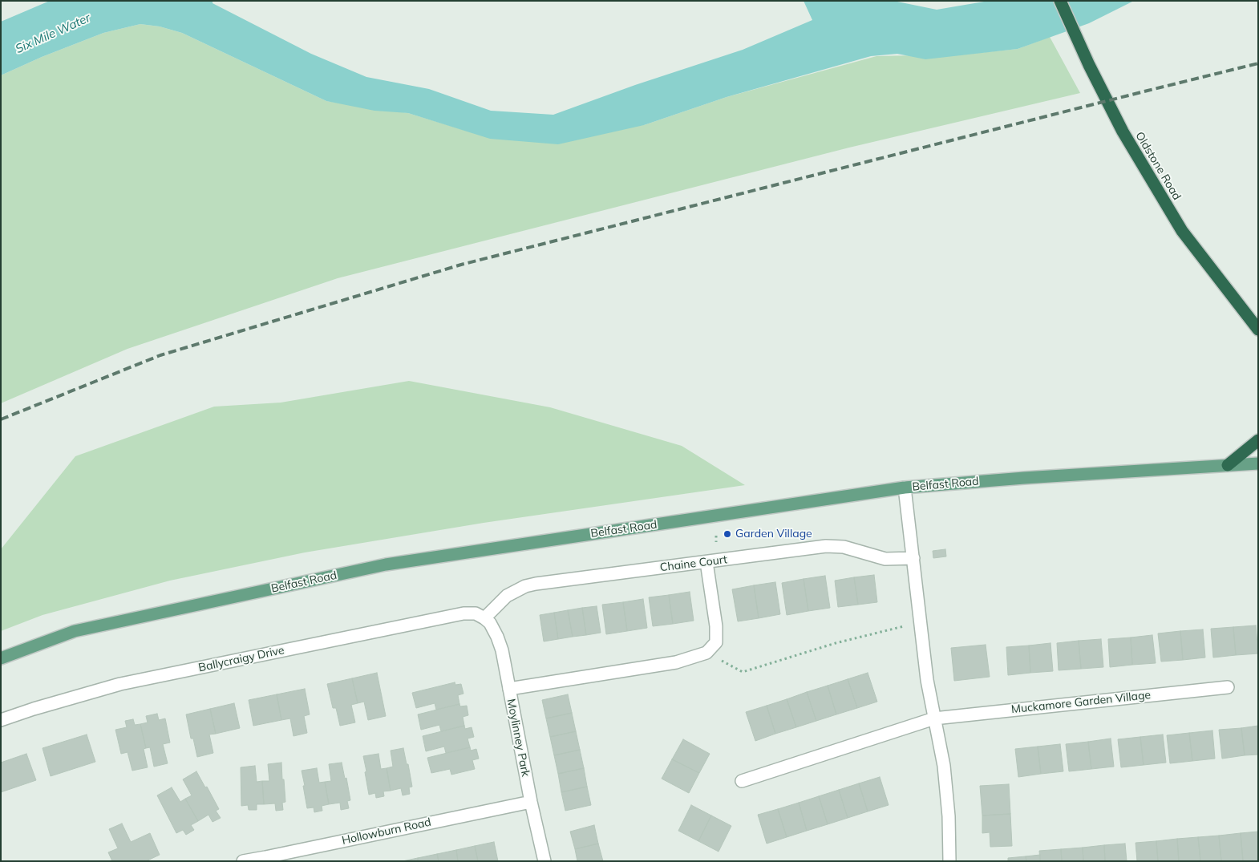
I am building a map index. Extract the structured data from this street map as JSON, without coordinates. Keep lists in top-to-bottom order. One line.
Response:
{"streets":{"highway":["Oldstone Road"],"main road":["Belfast Road"],"street":["Chaine Court","Ballycraigy Drive","Muckamore Garden Village","Moylinney Park","Hollowburn Road"]},"crossings":[["Chaine Court","Ballycraigy Drive"],["Chaine Court","Moylinney Park"],["Ballycraigy Drive","Moylinney Park"],["Moylinney Park","Hollowburn Road"]],"water":["Six Mile Water"],"places":["Garden Village"]}
